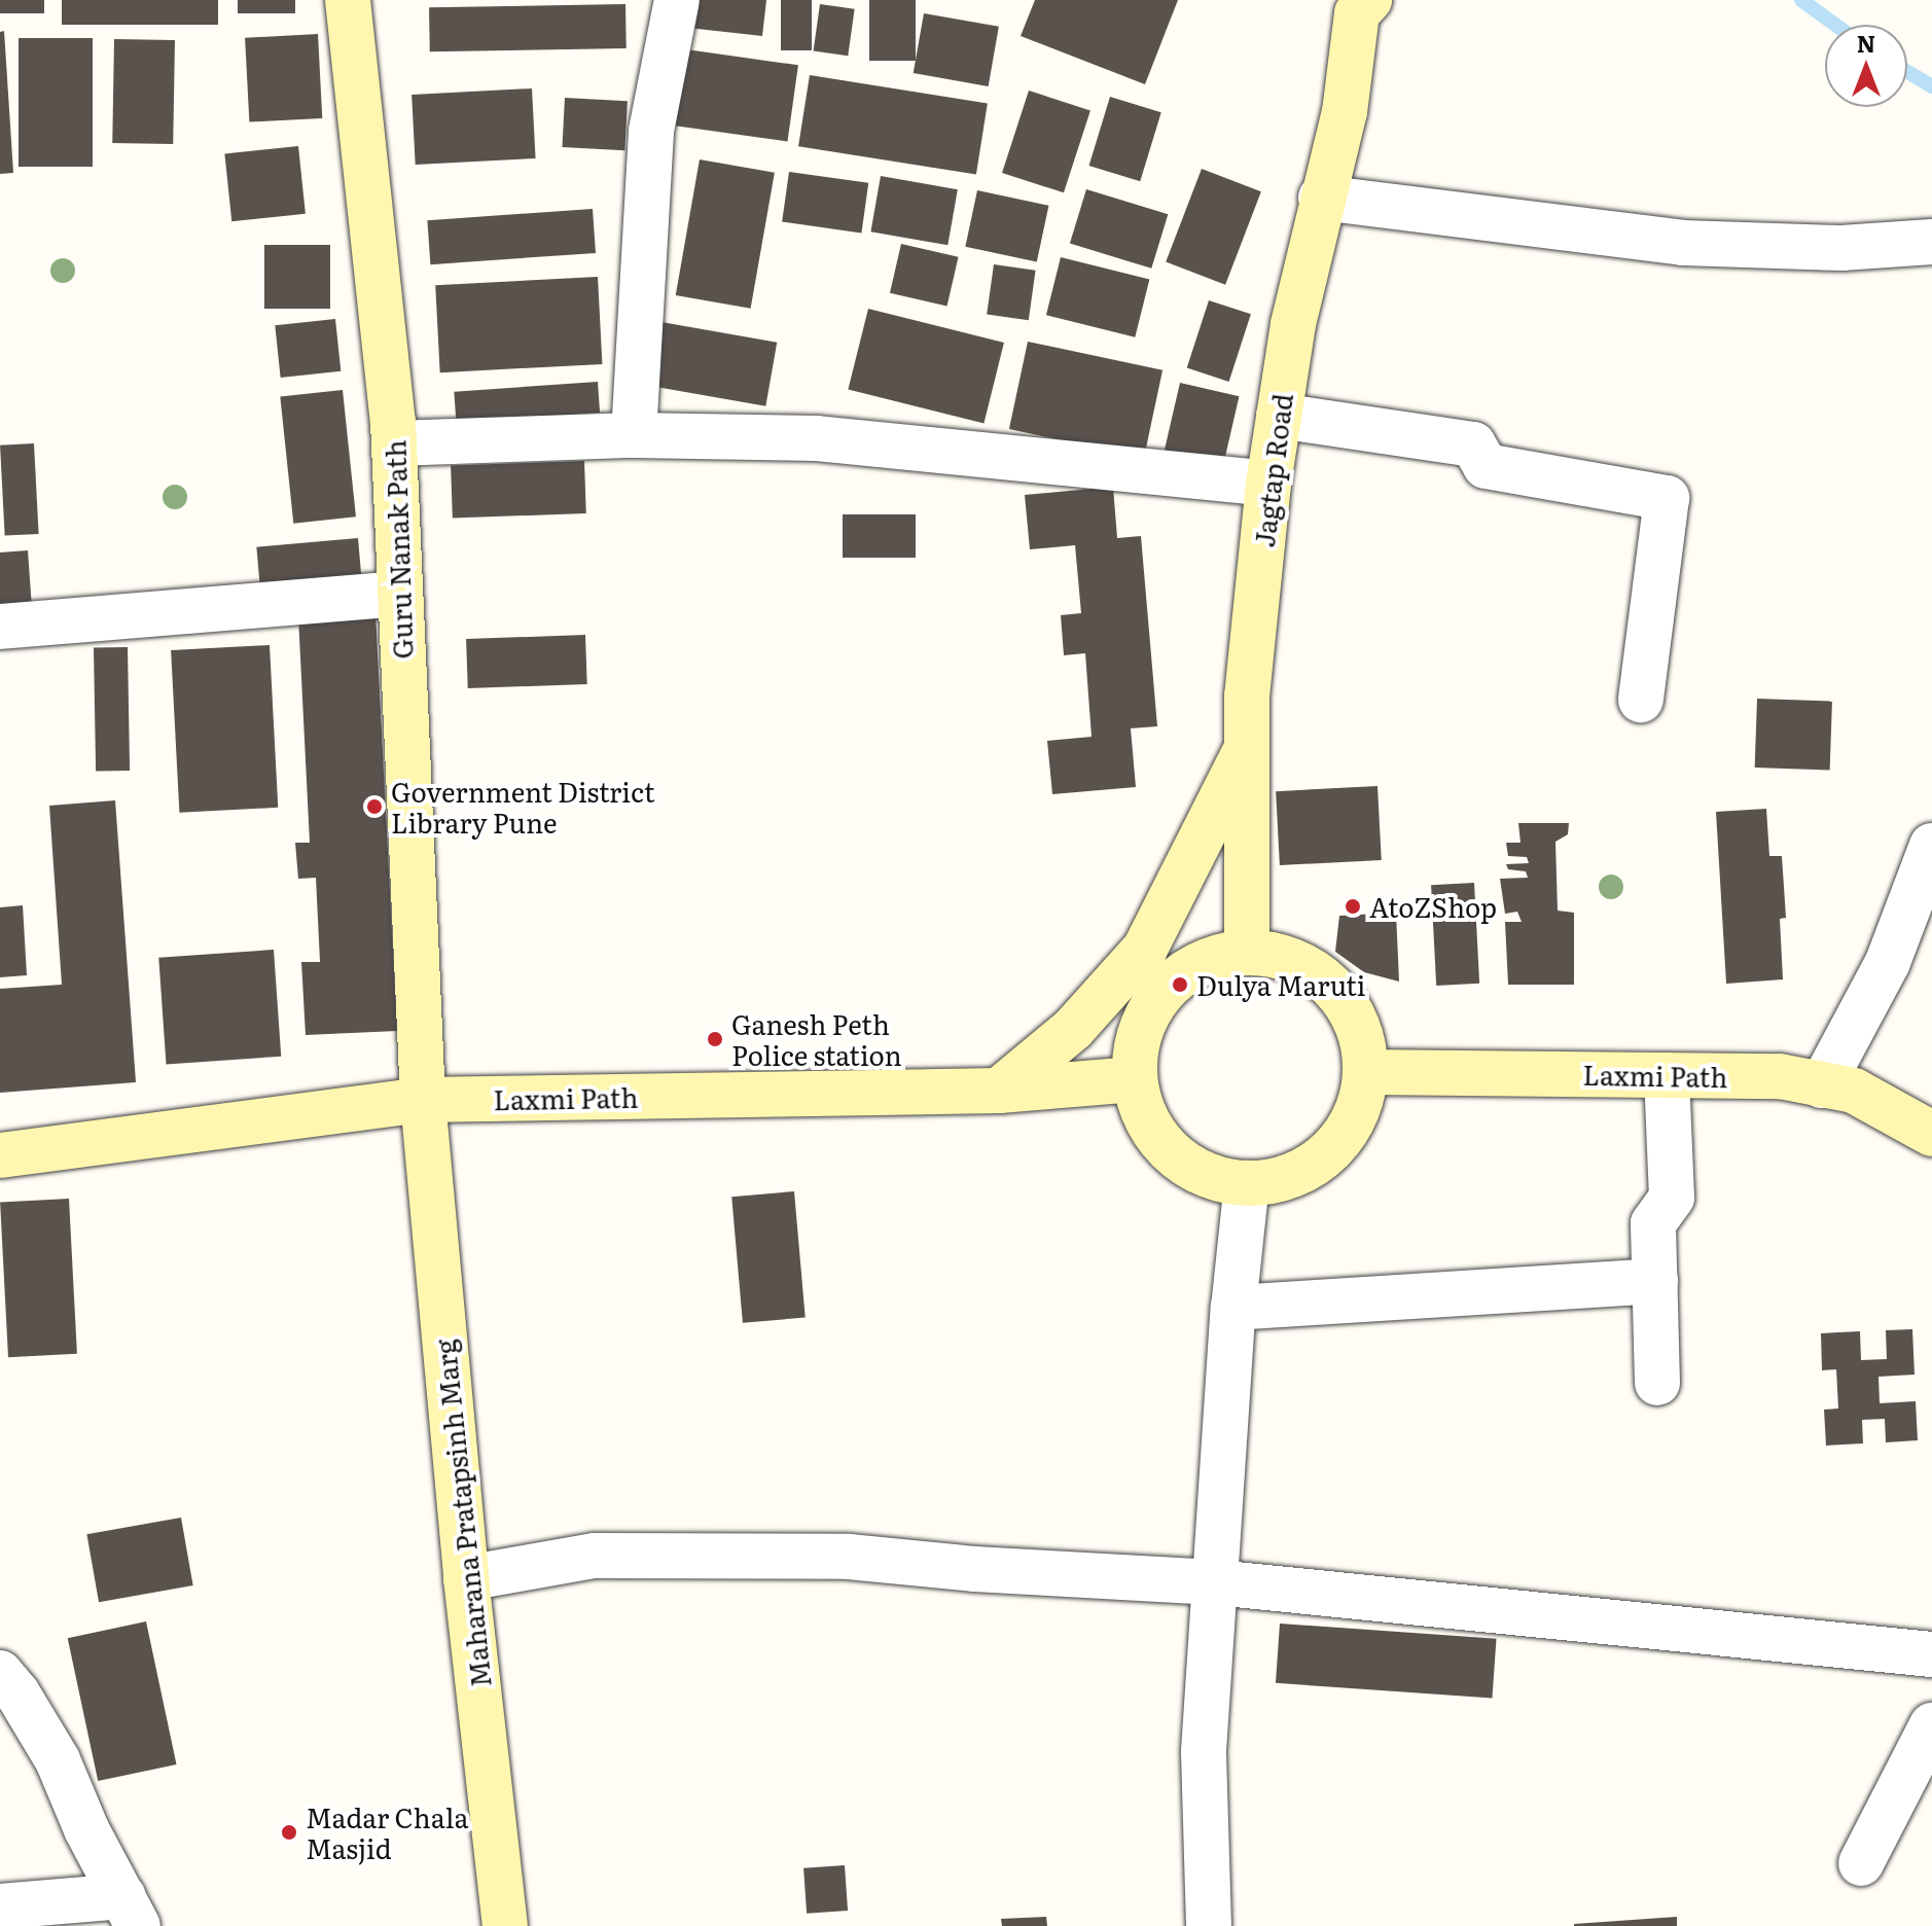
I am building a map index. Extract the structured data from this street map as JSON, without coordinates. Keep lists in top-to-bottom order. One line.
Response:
{"streets":{"street":["Jagtap Road","Guru Nanak Path","Laxmi Path","Maharana Pratapsinh Marg"]},"crossings":[["Jagtap Road","Laxmi Path"],["Guru Nanak Path","Laxmi Path"],["Guru Nanak Path","Maharana Pratapsinh Marg"],["Laxmi Path","Maharana Pratapsinh Marg"]],"places":["Government District Library Pune","AtoZShop","Dulya Maruti","Ganesh Peth Police station","Madar Chala Masjid"],"north":"top"}
